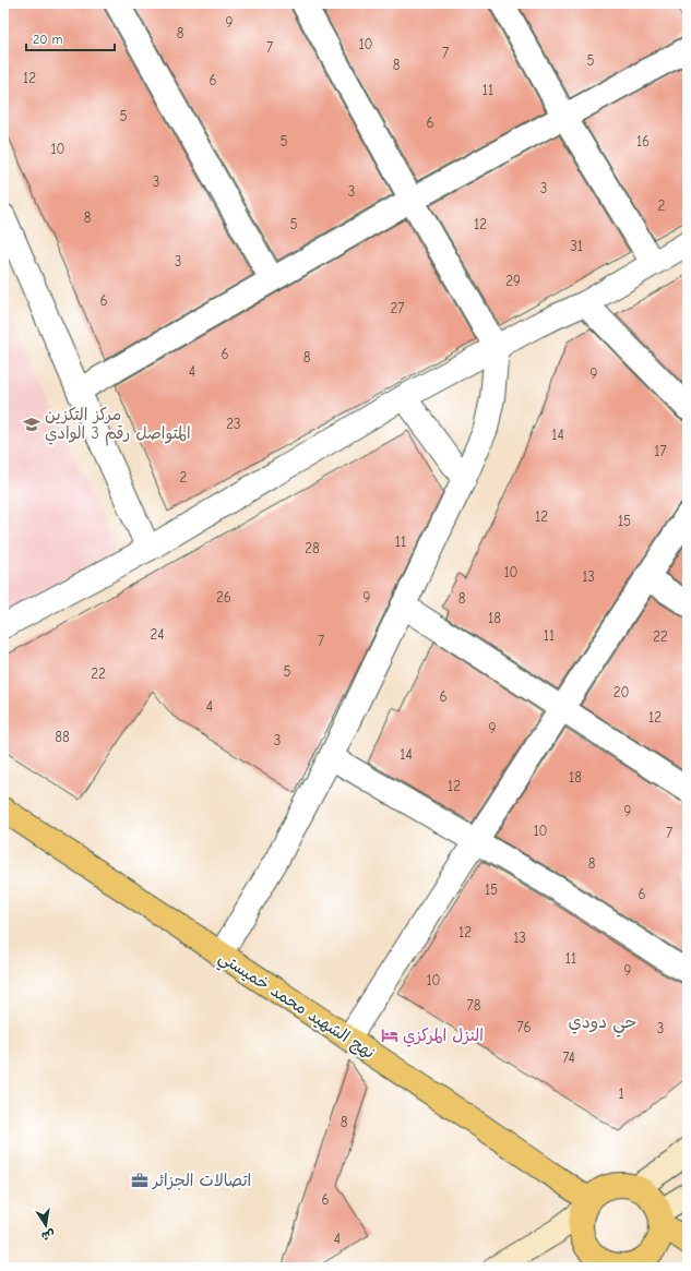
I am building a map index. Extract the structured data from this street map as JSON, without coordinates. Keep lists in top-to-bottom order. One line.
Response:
{"streets":{"main road":["نهج الشهيد محمد خميستي"]},"districts":["حي دودي"],"places":{"school or university":["مركز التكزين المتواصل رقم 3 الوادي"],"hotel":["النزل المركزي"],"office":["اتصالات الجزائر"]},"house_numbers":["9","8","10","7","7","5","8","12","6","11","5","6","5","16","10","3","3","3","2","8","5","12","31","3","29","6","27","6","8","4","9","23","14","17","2","12","15","11","28","10","13","26","9","8","18","24","11","22","7","5","22","20","6","4","12","9","88","3","14","18","12","9","10","7","8","15","6","12","13","11","9","10","78","76","3","74","1","8","6","4"],"scale_bar":"20 m","north":"bottom"}
